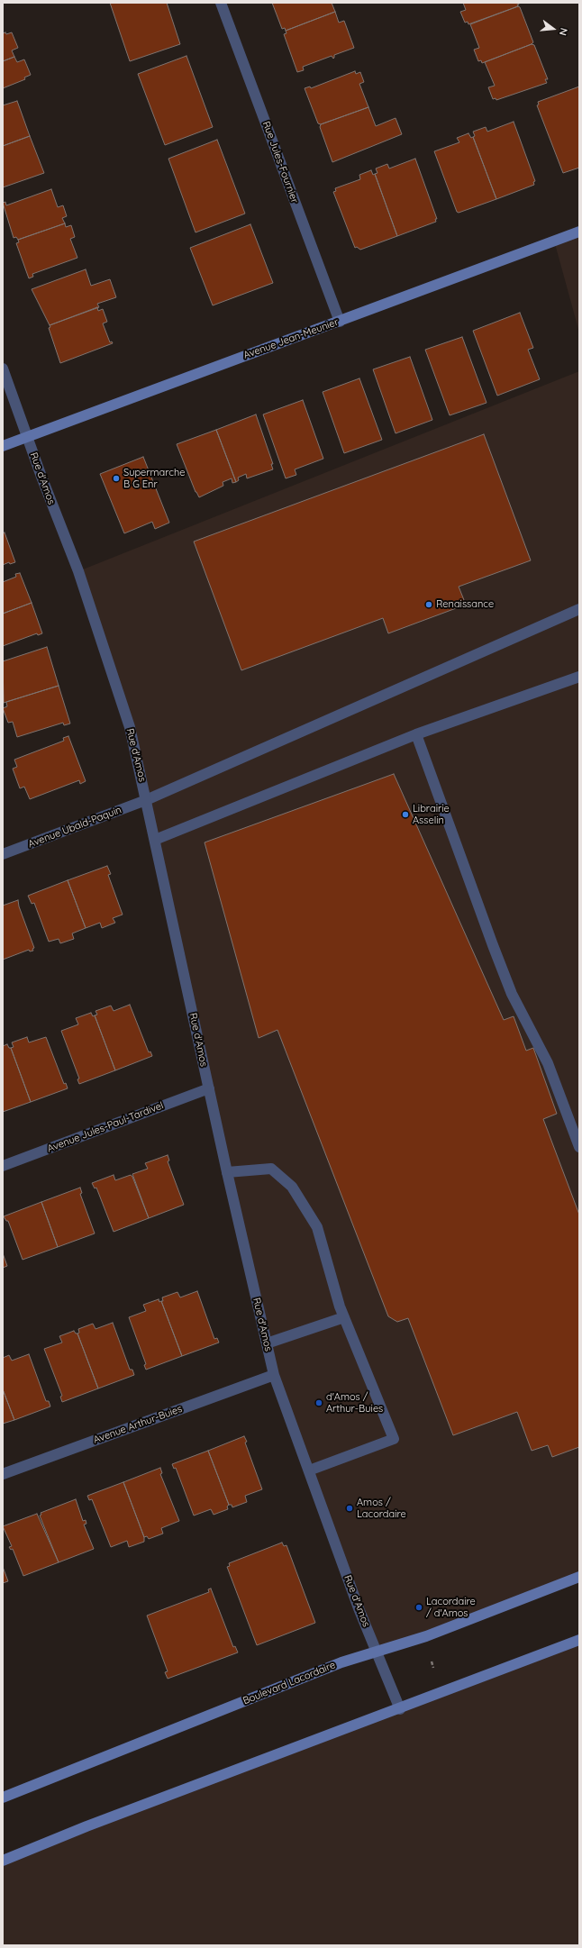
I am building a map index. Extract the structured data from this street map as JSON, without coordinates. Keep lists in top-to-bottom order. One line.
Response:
{"streets":{"main road":["Avenue Jean-Meunier","Boulevard Lacordaire"],"street":["Rue Jules-Fournier","Rue d'Amos","Avenue Ubald-Paquin","Avenue Jules-Paul-Tardivel","Avenue Arthur-Buies"]},"crossings":[["Rue Jules-Fournier","Avenue Jean-Meunier"],["Avenue Jean-Meunier","Rue d'Amos"],["Rue d'Amos","Avenue Ubald-Paquin"],["Rue d'Amos","Avenue Jules-Paul-Tardivel"],["Rue d'Amos","Avenue Arthur-Buies"],["Rue d'Amos","Boulevard Lacordaire"]],"places":["Supermarche B G Enr","Renaissance","Librairie Asselin","d'Amos / Arthur-Buies","Amos / Lacordaire","Lacordaire / d'Amos"],"north":"right"}
